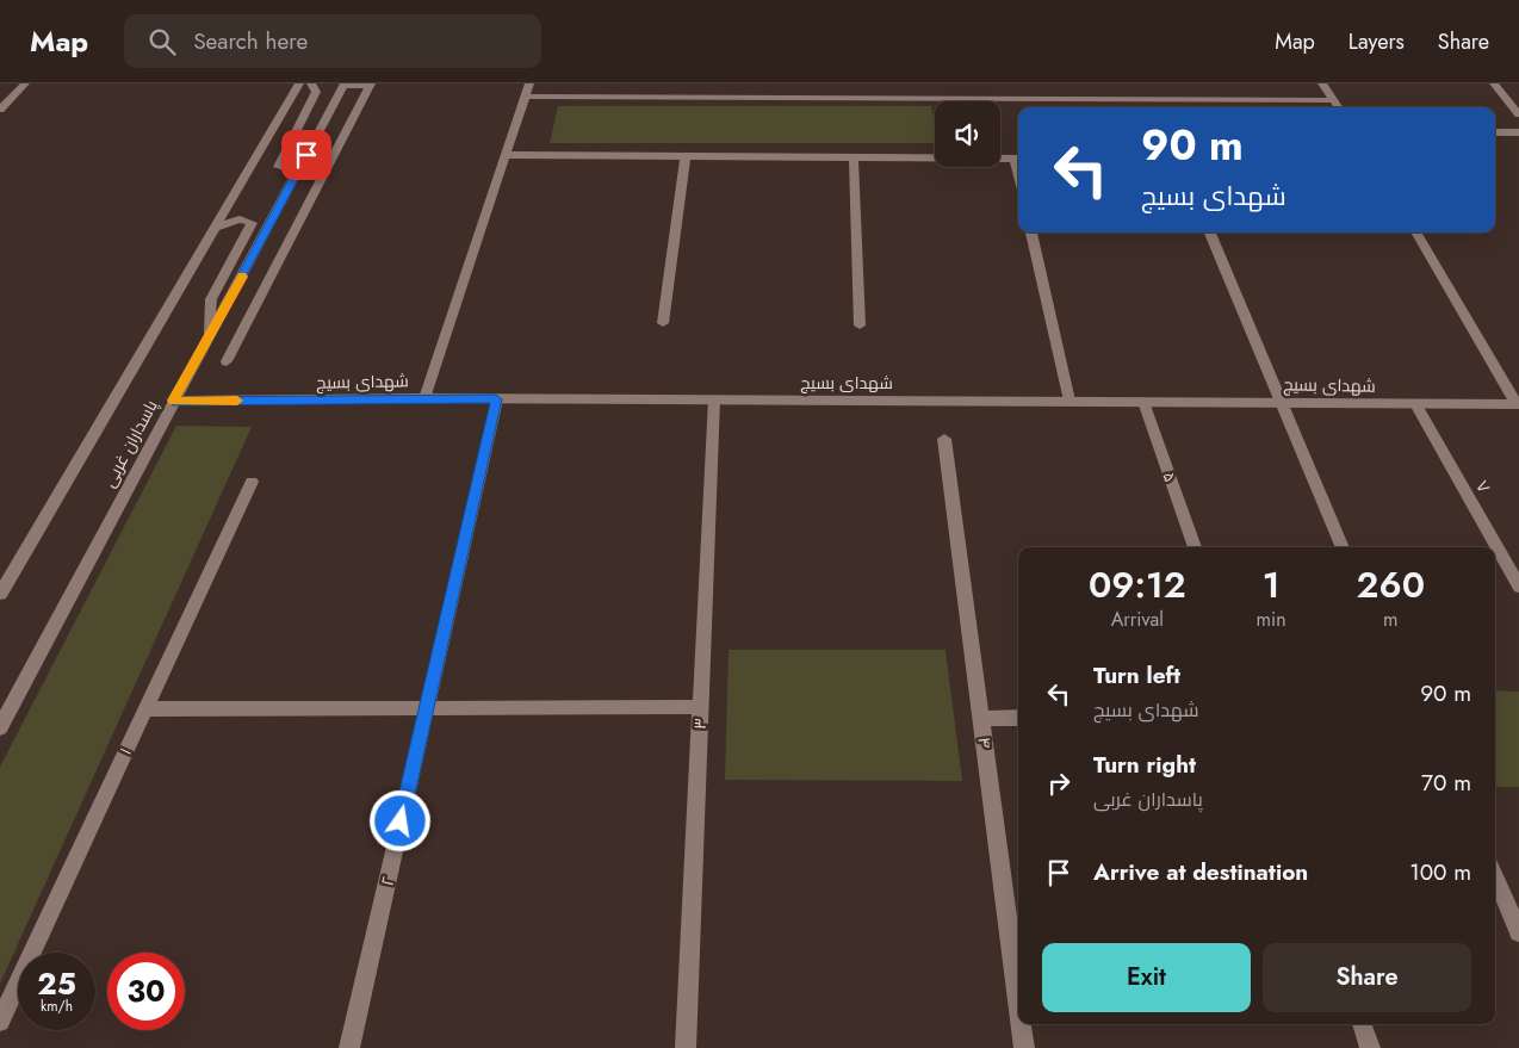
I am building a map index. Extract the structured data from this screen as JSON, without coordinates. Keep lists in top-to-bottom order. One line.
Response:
{"streets":{"street":["شهدای بسیج","پاسداران غربی","۵","۷","۳","۴","۱","۲"]},"crossings":[["شهدای بسیج","پاسداران غربی"],["شهدای بسیج","۵"],["شهدای بسیج","۷"],["شهدای بسیج","۳"],["شهدای بسیج","۲"]],"page":{"header":"Map","search":"Search here","nav":["Map","Layers","Share"],"turn":["90 m","شهدای بسیج"],"eta":["09:12","Arrival","1","min","260","m"],"list":[{"name":"Turn left","note":"شهدای بسیج","value":"90 m"},{"name":"Turn right","note":"پاسداران غربی","value":"70 m"},{"name":"Arrive at destination","value":"100 m"}],"buttons":["Exit","Share"],"speed":"25 km/h","limit":"30"}}
